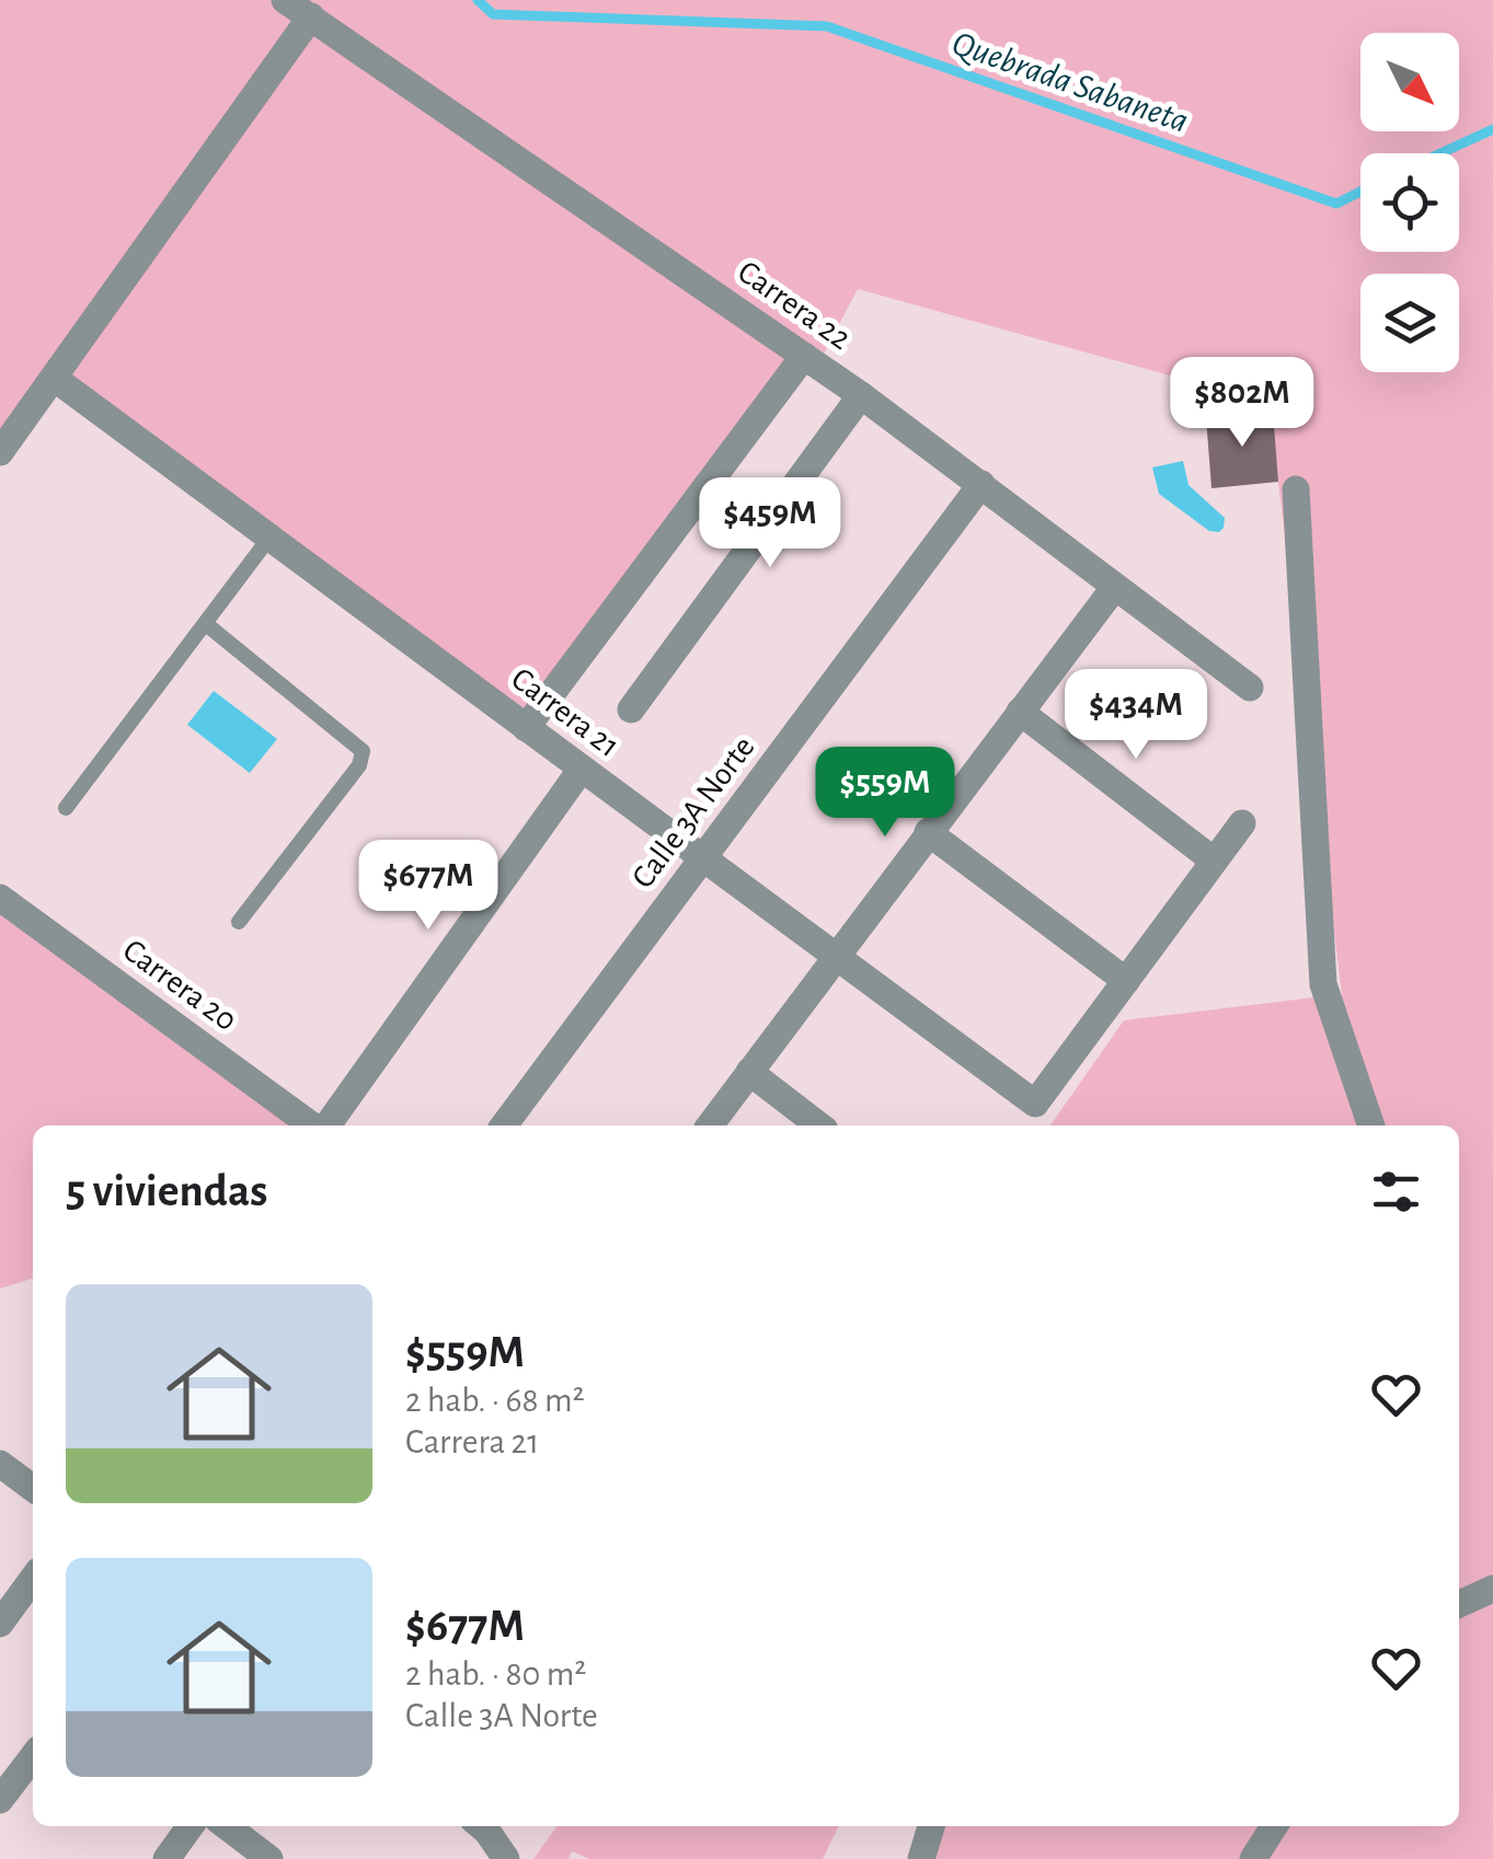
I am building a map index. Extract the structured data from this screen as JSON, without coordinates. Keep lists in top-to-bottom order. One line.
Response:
{"streets":{"street":["Carrera 22","Carrera 21","Calle 3A Norte","Carrera 20"]},"crossings":[["Carrera 22","Calle 3A Norte"],["Carrera 21","Calle 3A Norte"]],"water":["Quebrada Sabaneta"],"north":"bottom right","page":{"price":["$802M","$459M","$434M","$559M","$677M"],"heading":"5 viviendas","list":[{"name":"$559M","note":"2 hab. · 68 m² · Carrera 21"},{"name":"$677M","note":"2 hab. · 80 m² · Calle 3A Norte"}]}}
